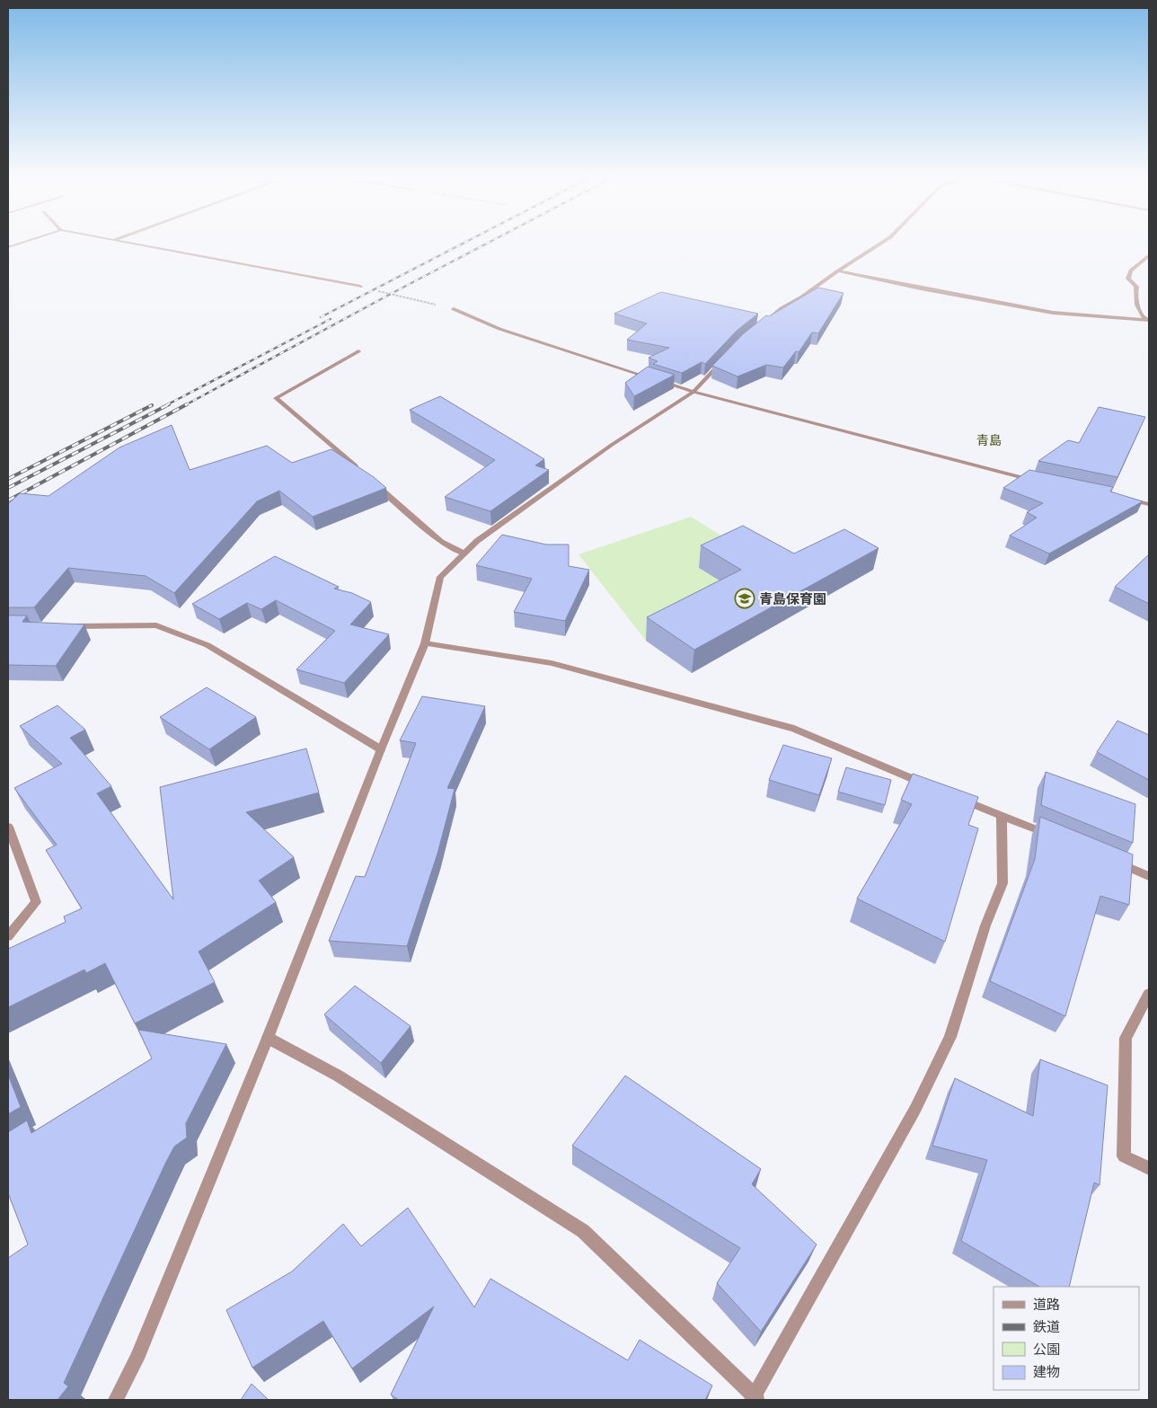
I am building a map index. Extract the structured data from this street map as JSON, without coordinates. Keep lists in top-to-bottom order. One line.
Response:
{"districts":["青島"],"places":{"school or university":["青島保育園"]},"legend":["道路","鉄道","公園","建物"]}
